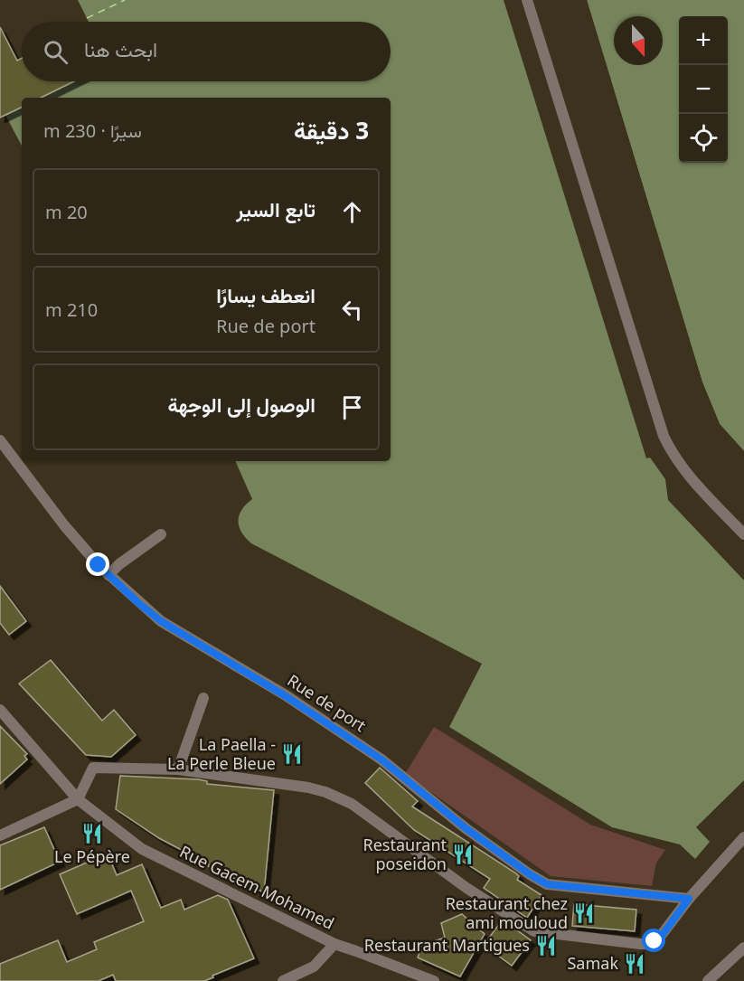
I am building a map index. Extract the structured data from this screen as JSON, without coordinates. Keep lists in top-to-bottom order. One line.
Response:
{"streets":{"street":["Rue de port","Rue Gacem Mohamed"]},"places":{"restaurant":["La Paella - La Perle Bleue","Le Pépère","Restaurant poseidon","Restaurant chez ami mouloud","Restaurant Martigues","Samak"]},"north":"bottom","page":{"map_buttons":["+","−"],"search":"ابحث هنا","heading":["3 دقيقة","سيرًا · 230 m"],"list":[["تابع السير","20 m"],["انعطف يسارًا","Rue de port","210 m"],"الوصول إلى الوجهة"]}}
